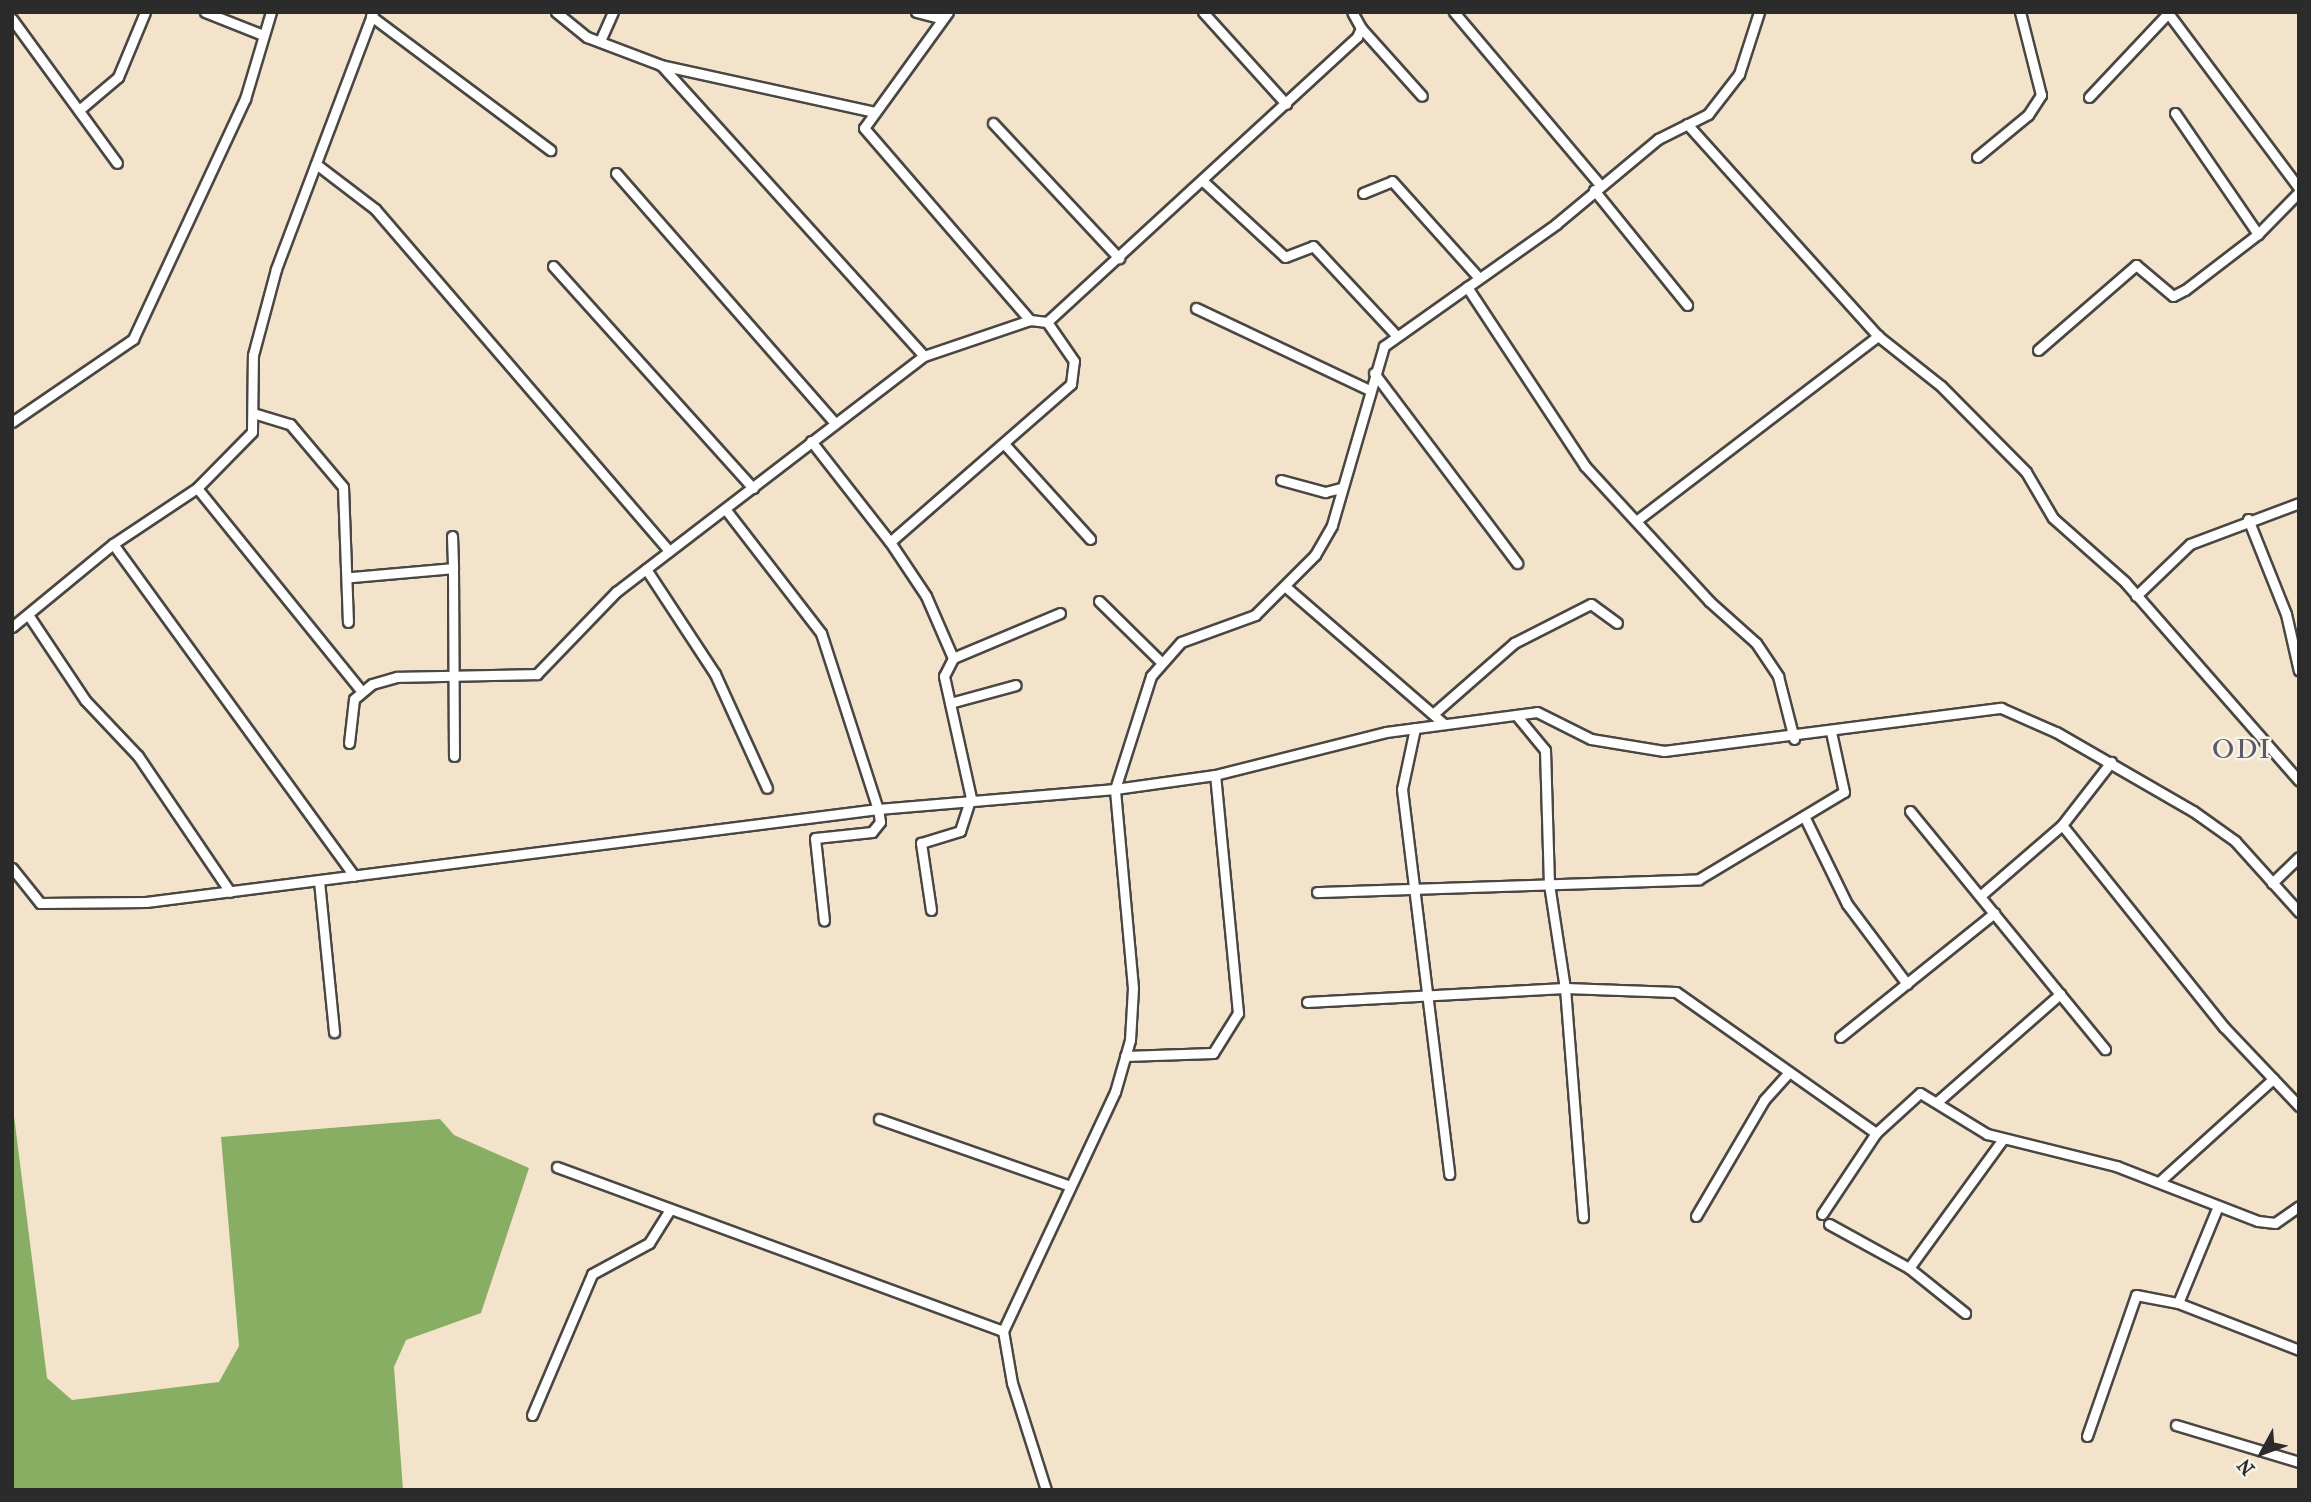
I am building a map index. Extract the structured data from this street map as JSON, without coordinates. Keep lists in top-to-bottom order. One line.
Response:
{"districts":["ODI"],"north":"bottom left"}
